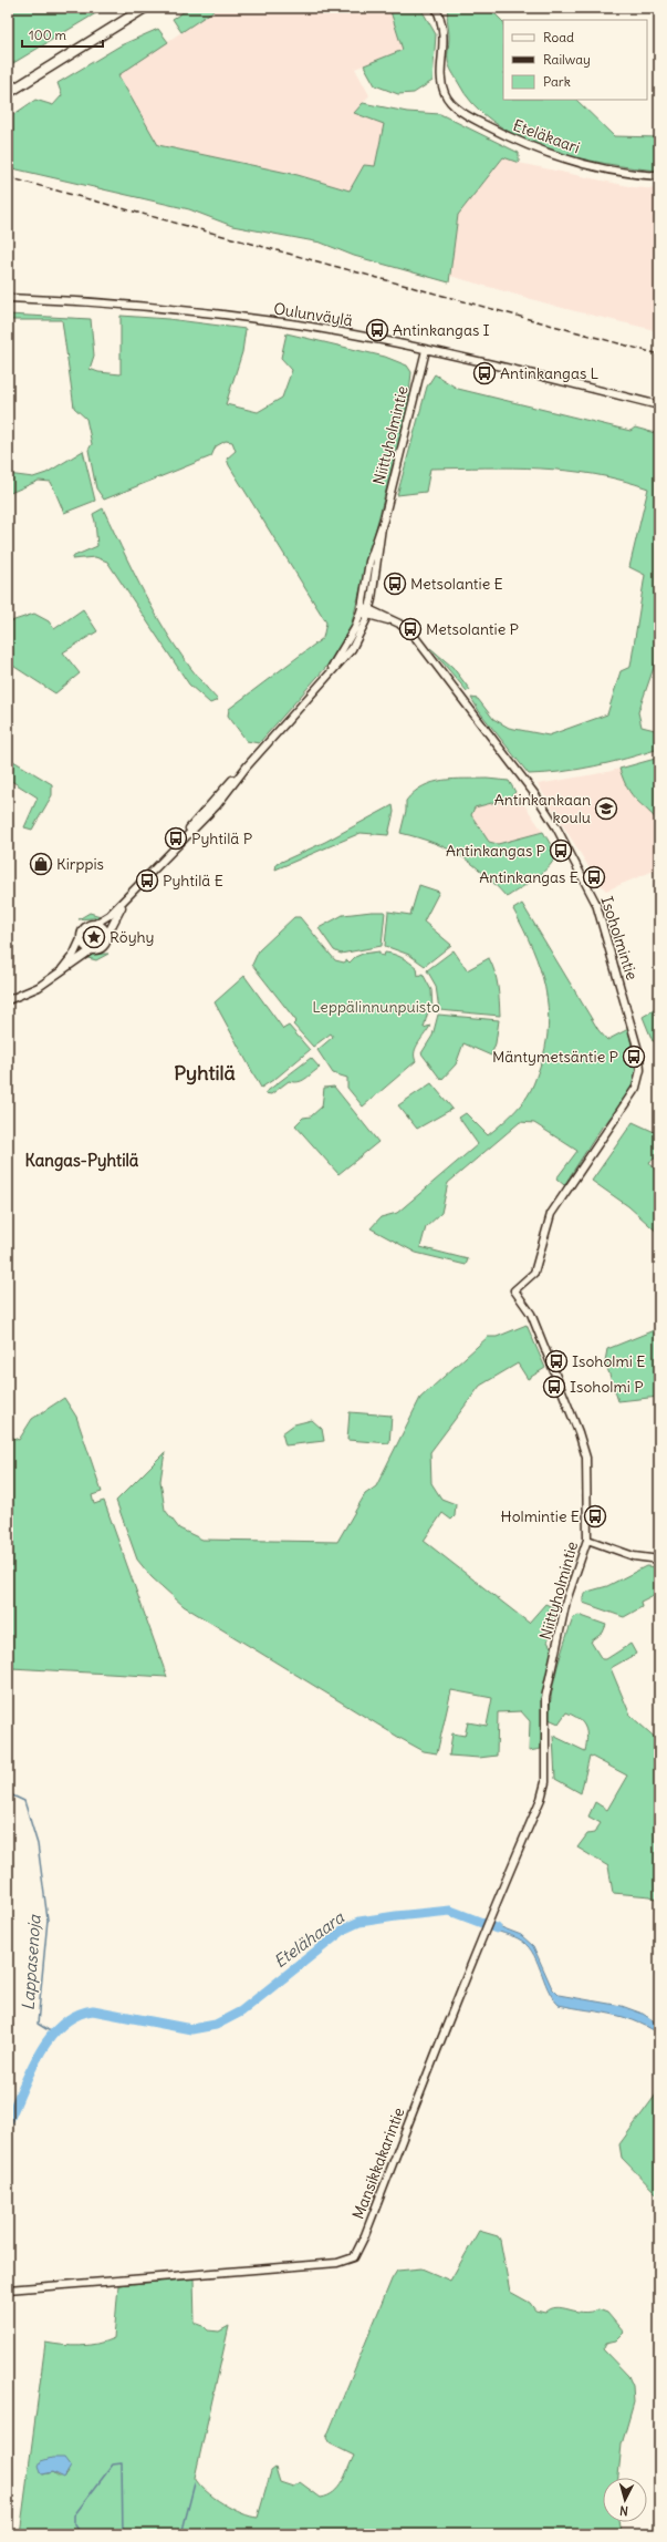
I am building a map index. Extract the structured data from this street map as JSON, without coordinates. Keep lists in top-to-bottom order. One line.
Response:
{"streets":{"street":["Eteläkaari","Oulunväylä","Niittyholmintie","Isoholmintie","Mansikkakarintie"]},"crossings":[["Oulunväylä","Niittyholmintie"],["Niittyholmintie","Isoholmintie"],["Niittyholmintie","Mansikkakarintie"]],"districts":["Pyhtilä","Kangas-Pyhtilä"],"water":["Etelähaara","Lappasenoja"],"parks":["Leppälinnunpuisto"],"places":{"bus stop":["Antinkangas I","Antinkangas L","Metsolantie E","Metsolantie P","Pyhtilä P","Antinkangas P","Antinkangas E","Pyhtilä E","Mäntymetsäntie P","Isoholmi E","Isoholmi P","Holmintie E"],"school or university":["Antinkankaan koulu"],"shop":["Kirppis"],"place":["Röyhy"]},"legend":["Road","Railway","Park"],"scale_bar":"100 m","north":"bottom"}
